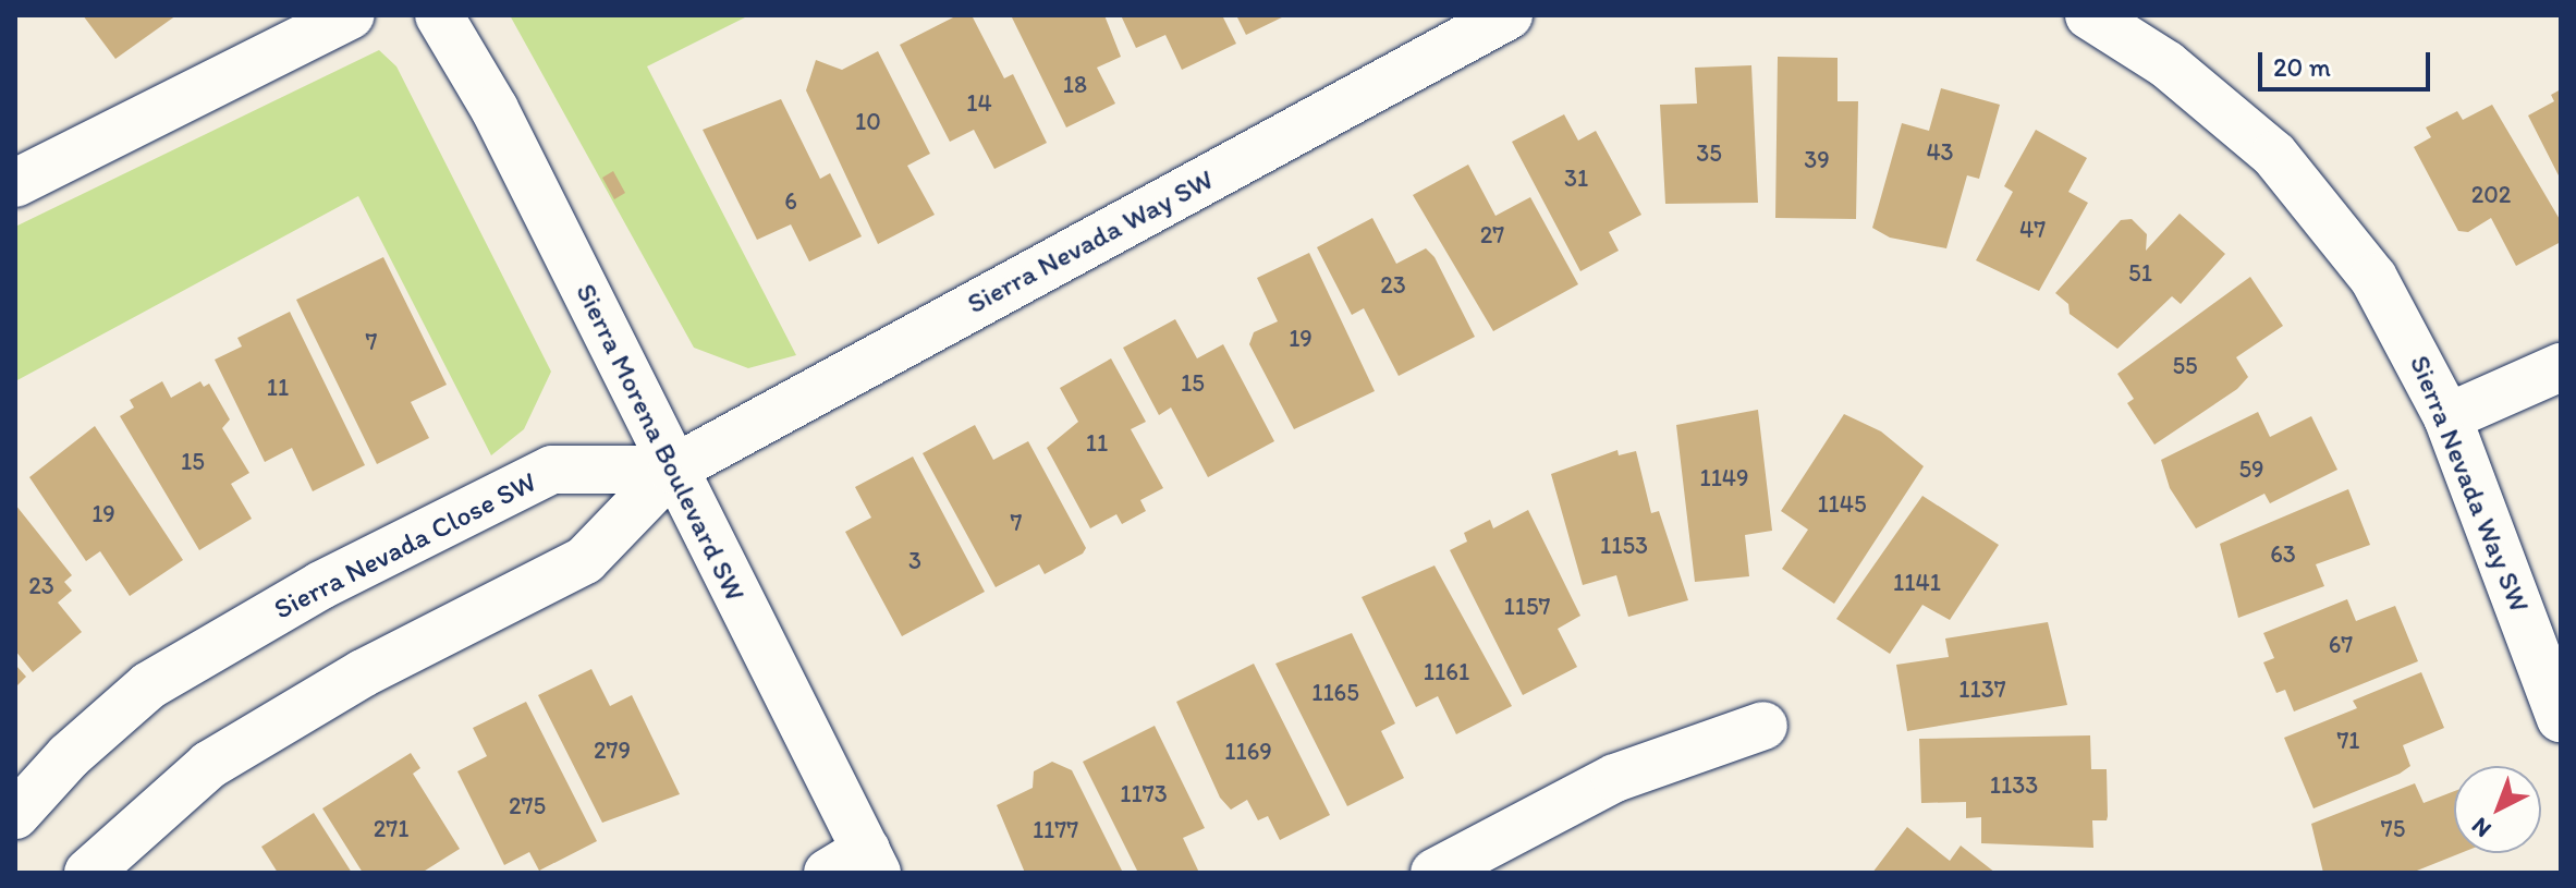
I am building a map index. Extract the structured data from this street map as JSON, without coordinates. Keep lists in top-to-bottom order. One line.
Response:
{"streets":{"street":["Sierra Nevada Way SW","Sierra Morena Boulevard SW","Sierra Nevada Close SW"]},"crossings":[["Sierra Nevada Way SW","Sierra Morena Boulevard SW"],["Sierra Nevada Way SW","Sierra Nevada Close SW"],["Sierra Morena Boulevard SW","Sierra Nevada Close SW"]],"house_numbers":["18","14","10","43","35","39","31","202","6","47","27","51","23","19","7","55","15","11","11","15","59","1149","1145","19","7","1153","63","3","1141","23","1157","67","1161","1137","1165","71","279","1169","1133","1173","275","271","75","1177"],"scale_bar":"20 m","north":"bottom left"}
